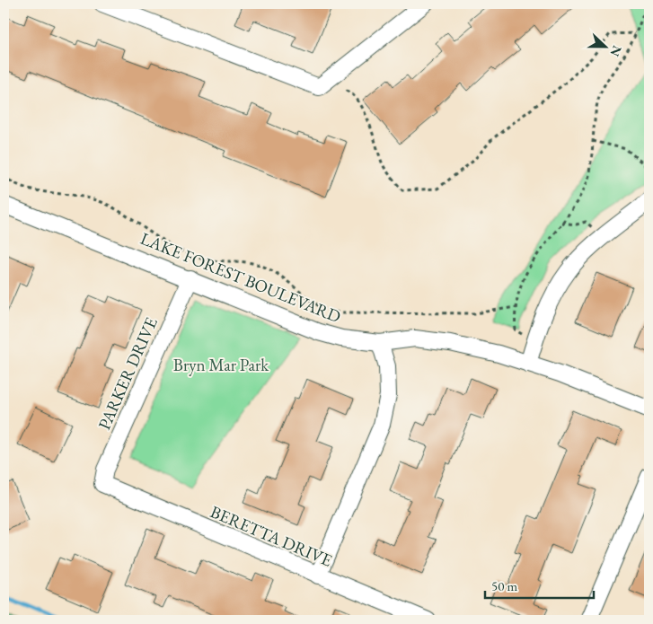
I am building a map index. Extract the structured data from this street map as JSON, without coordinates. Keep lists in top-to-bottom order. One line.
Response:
{"streets":{"street":["LAKE FOREST BOULEVARD","PARKER DRIVE","BERETTA DRIVE"]},"crossings":[["LAKE FOREST BOULEVARD","PARKER DRIVE"],["PARKER DRIVE","BERETTA DRIVE"]],"parks":["Bryn Mar Park"],"scale_bar":"50 m","north":"right"}
